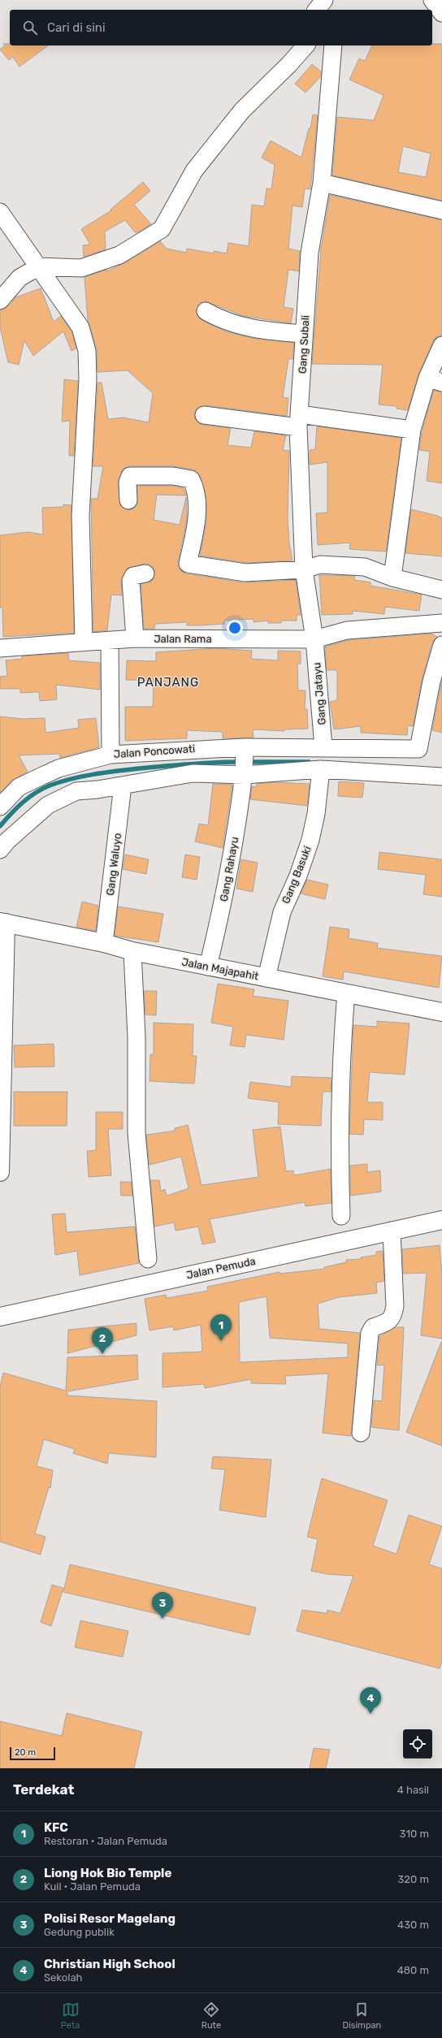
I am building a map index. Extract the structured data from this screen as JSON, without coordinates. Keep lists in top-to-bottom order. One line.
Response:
{"streets":{"street":["Gang Subali","Jalan Rama","Gang Jatayu","Jalan Poncowati","Gang Waluyo","Gang Rahayu","Gang Basuki","Jalan Majapahit","Jalan Pemuda"]},"crossings":[["Gang Subali","Jalan Rama"],["Gang Subali","Gang Jatayu"],["Jalan Rama","Gang Jatayu"],["Gang Jatayu","Jalan Poncowati"],["Jalan Poncowati","Gang Rahayu"],["Gang Waluyo","Jalan Majapahit"],["Gang Rahayu","Jalan Majapahit"],["Gang Basuki","Jalan Majapahit"]],"districts":["PANJANG"],"scale_bar":"20 m","page":{"search":"Cari di sini","pins":["1","2","3","4"],"scale":"20 m","heading":["Terdekat","4 hasil"],"list":[{"mark":"1","name":"KFC","note":"Restoran · Jalan Pemuda","value":"310 m"},{"mark":"2","name":"Liong Hok Bio Temple","note":"Kuil · Jalan Pemuda","value":"320 m"},{"mark":"3","name":"Polisi Resor Magelang","note":"Gedung publik","value":"430 m"},{"mark":"4","name":"Christian High School","note":"Sekolah","value":"480 m"}],"nav":["Peta","Rute","Disimpan"]}}
